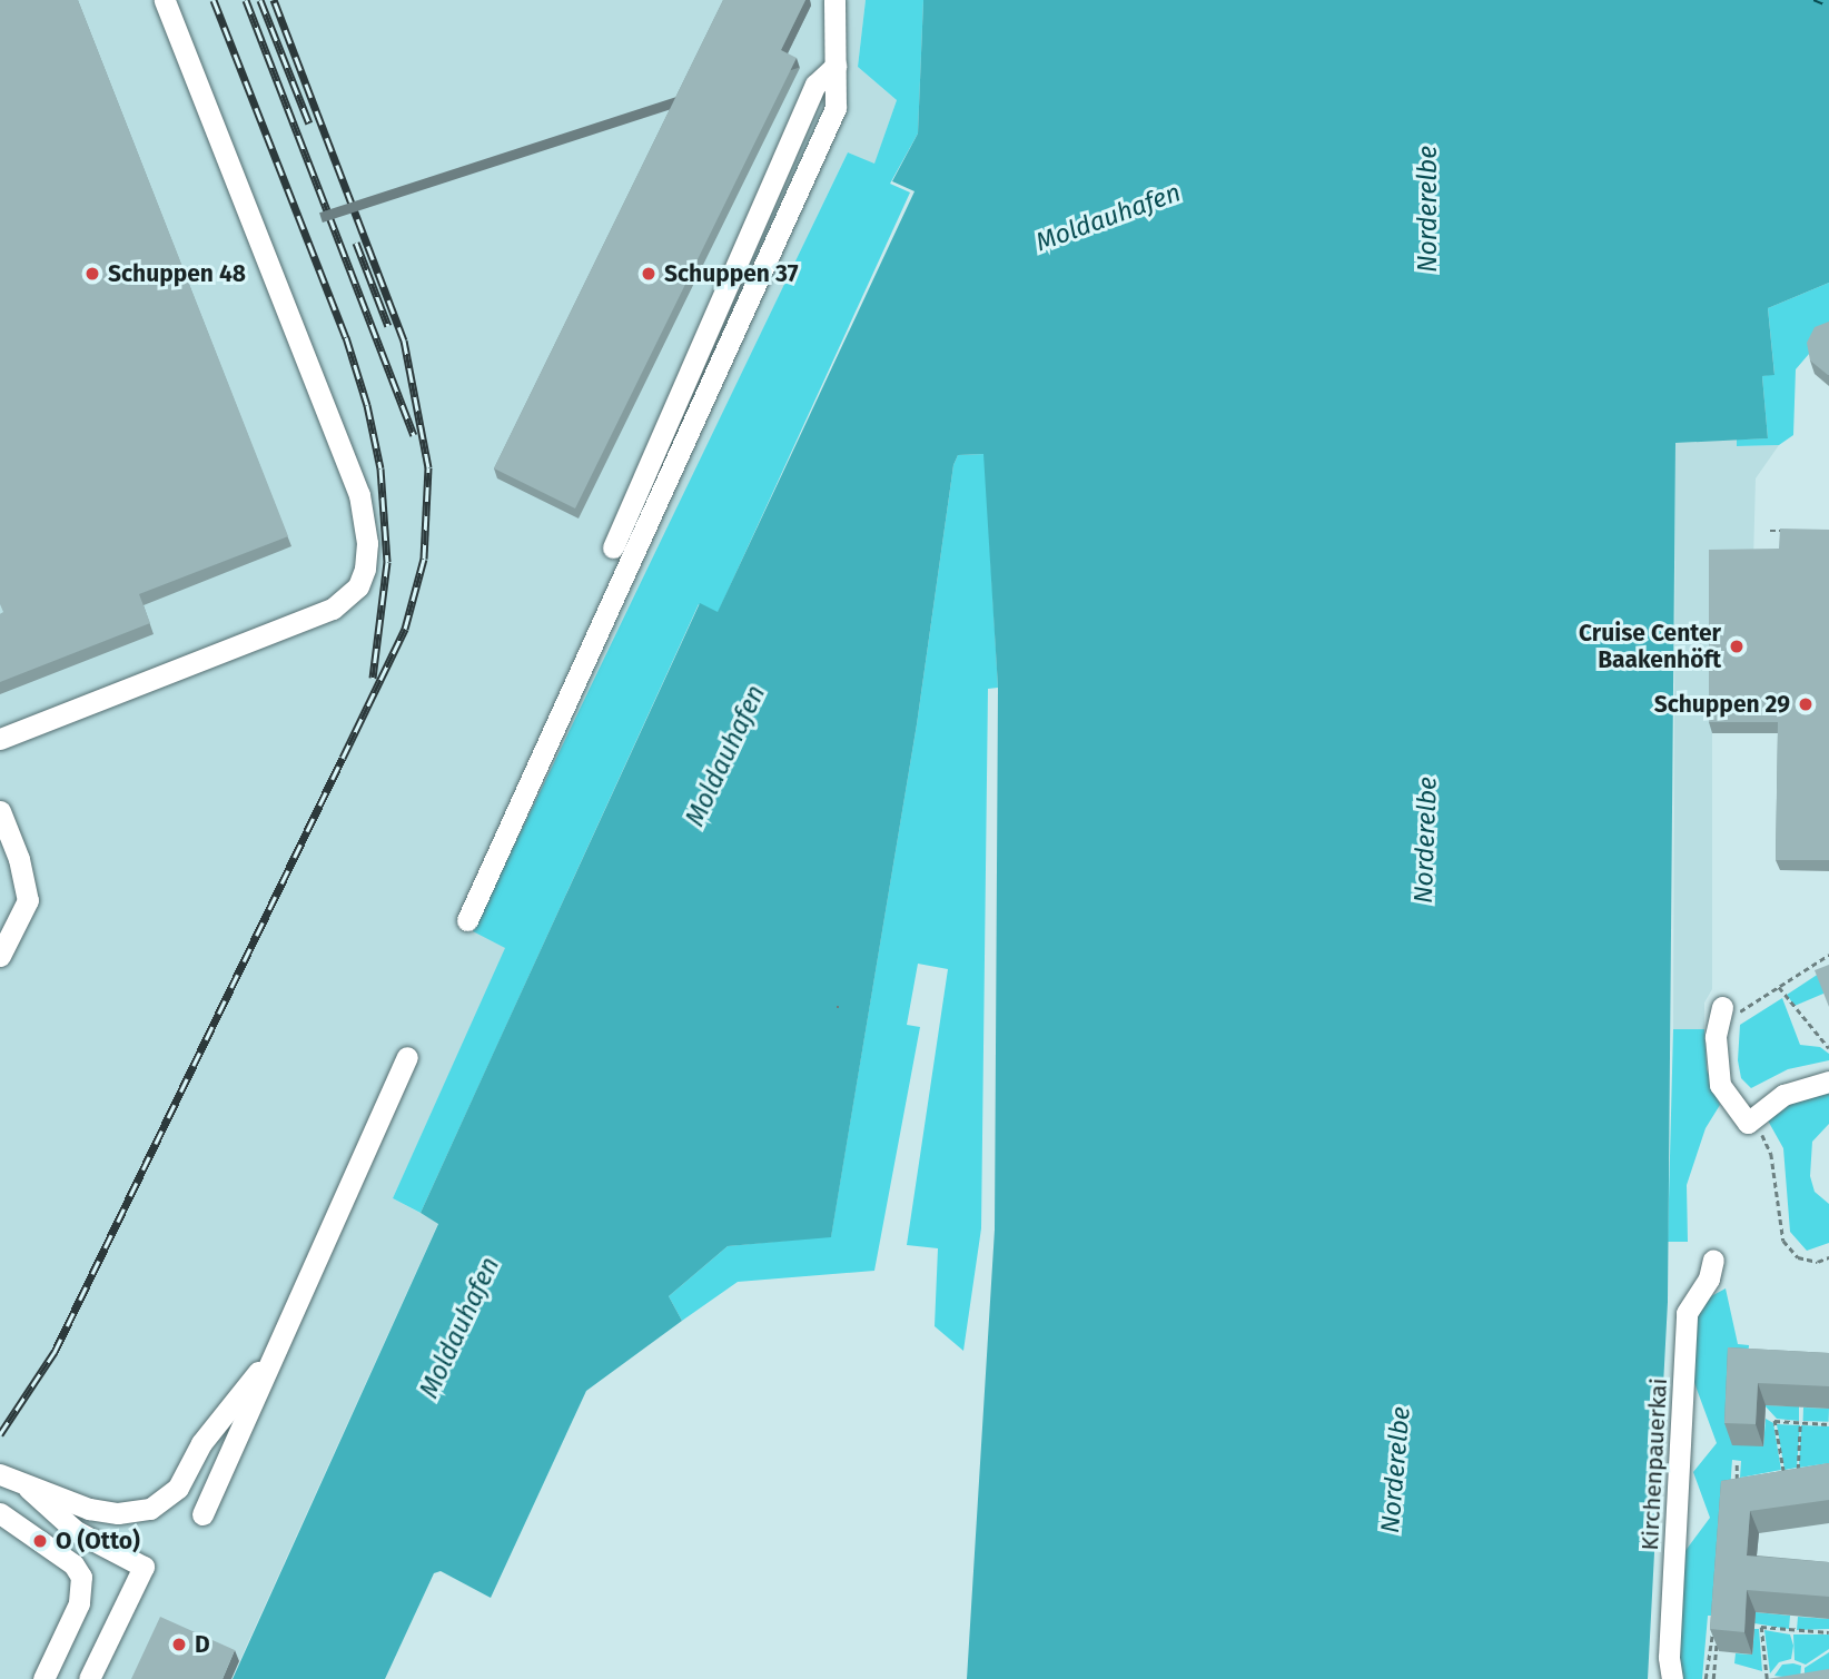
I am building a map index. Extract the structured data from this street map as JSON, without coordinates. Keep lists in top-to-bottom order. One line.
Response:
{"streets":{"lane":["Kirchenpauerkai"]},"water":["Norderelbe","Moldauhafen"],"places":["Schuppen 48","Schuppen 37","Cruise Center Baakenhöft","Schuppen 29","O (Otto)","D"]}
